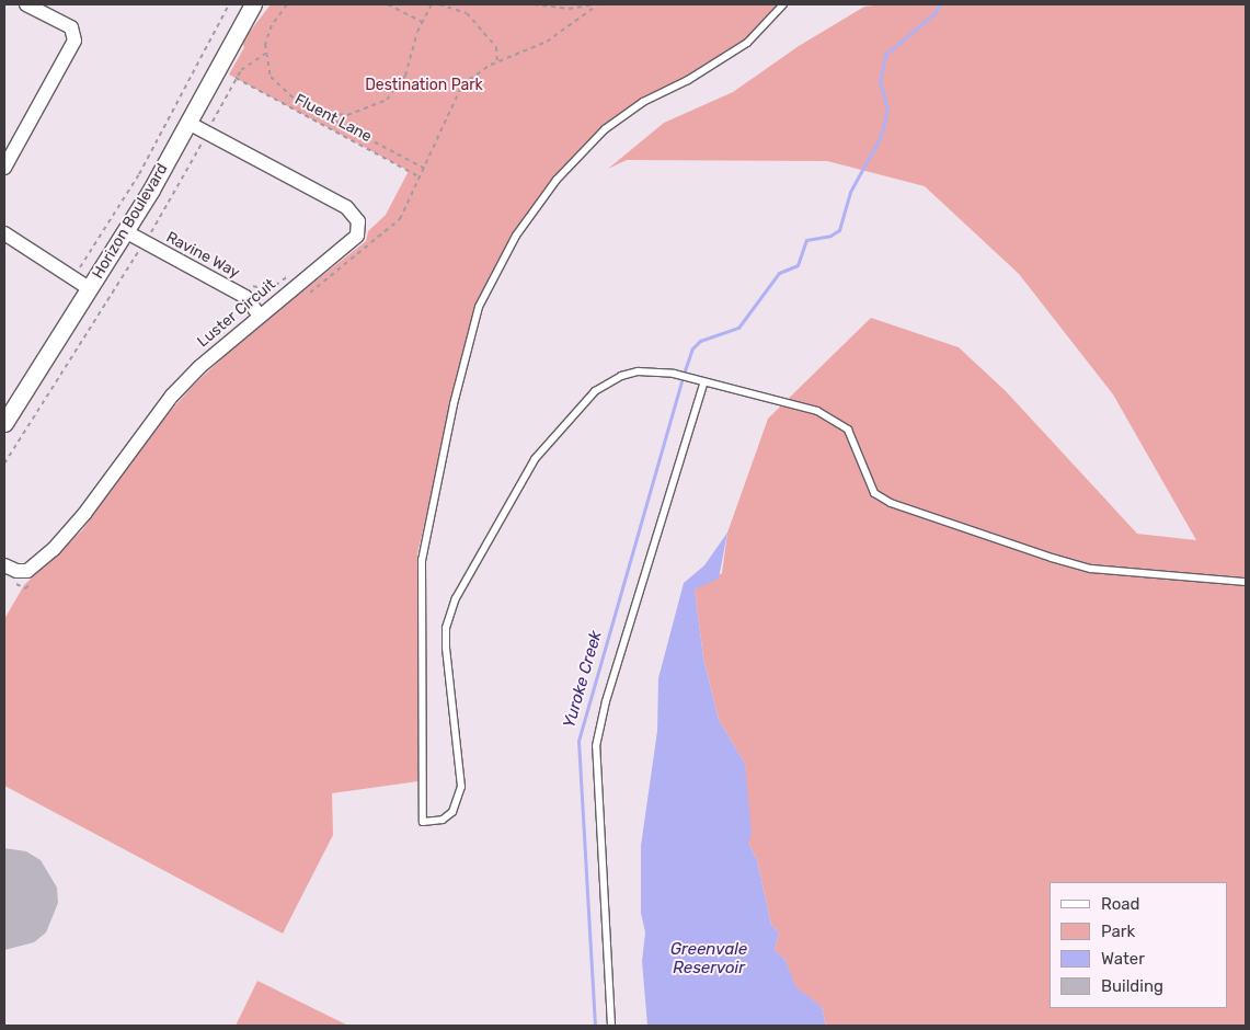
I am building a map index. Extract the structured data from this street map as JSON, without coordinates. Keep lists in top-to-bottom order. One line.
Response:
{"streets":{"street":["Horizon Boulevard","Ravine Way","Luster Circuit"],"path":["Fluent Lane"]},"crossings":[["Horizon Boulevard","Ravine Way"],["Horizon Boulevard","Luster Circuit"],["Ravine Way","Luster Circuit"]],"water":["Yuroke Creek","Greenvale Reservoir"],"parks":["Destination Park"],"legend":["Road","Park","Water","Building"]}
